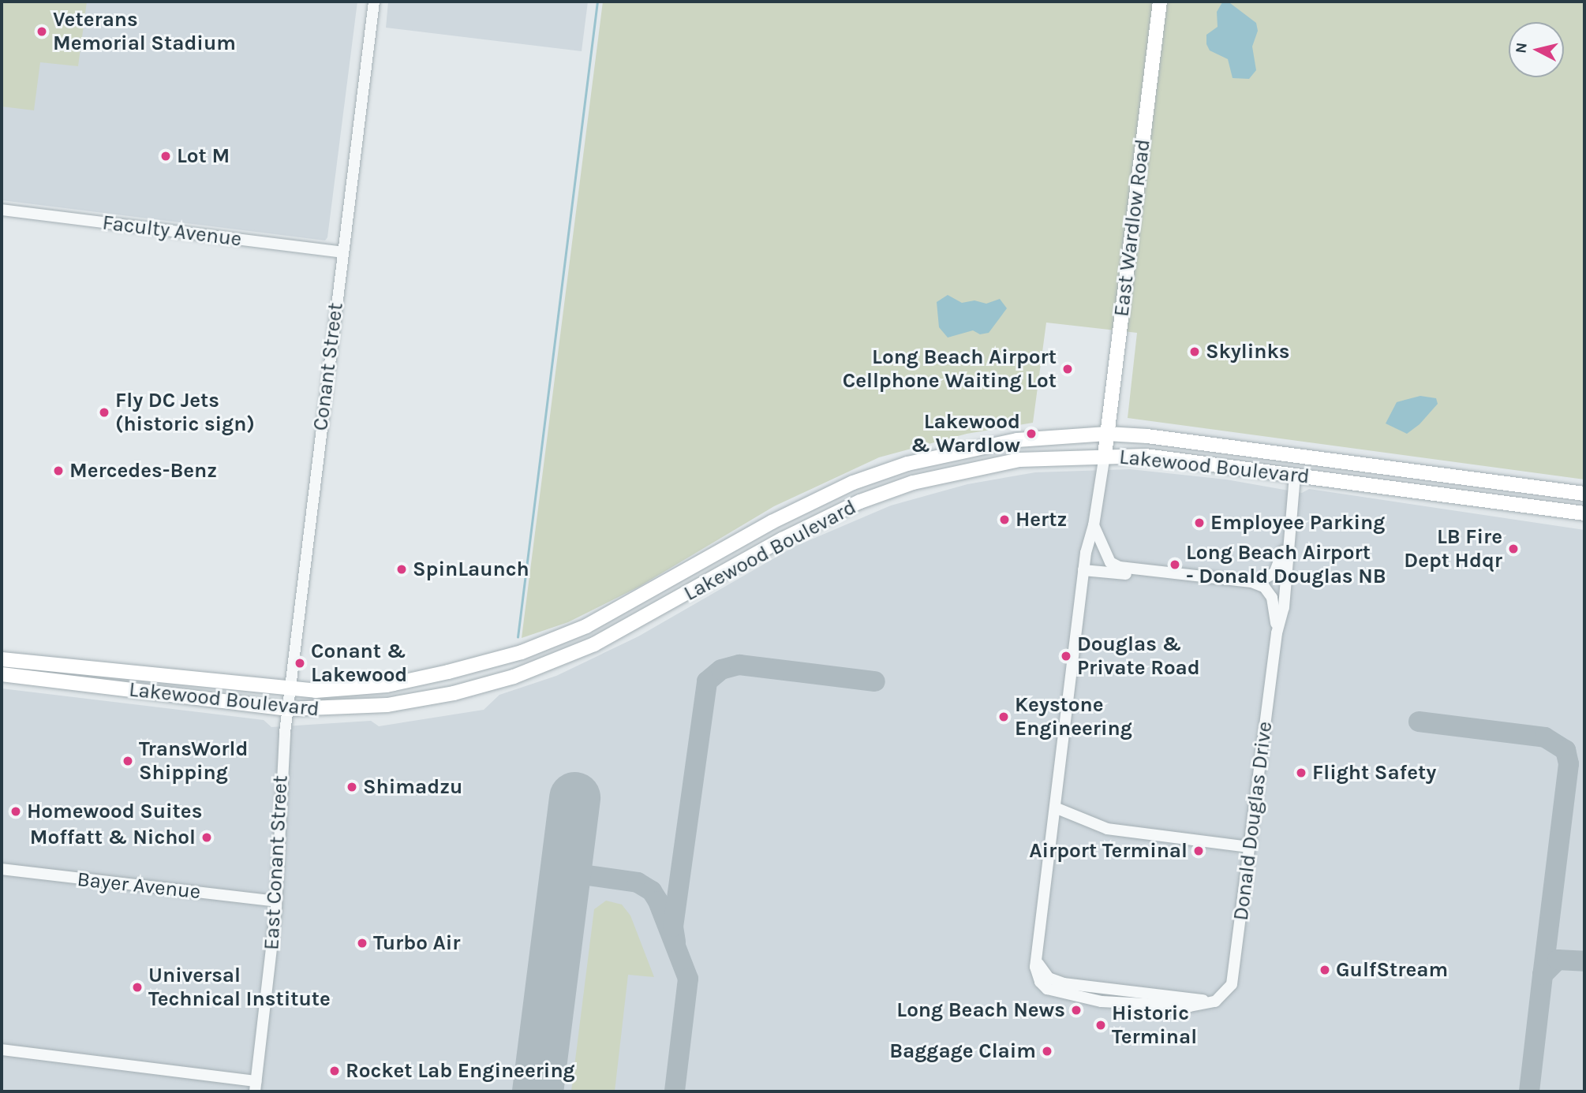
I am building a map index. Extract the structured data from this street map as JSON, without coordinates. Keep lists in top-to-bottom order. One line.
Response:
{"streets":{"main road":["East Wardlow Road","Lakewood Boulevard"],"street":["Faculty Avenue","Conant Street","Donald Douglas Drive","East Conant Street","Bayer Avenue"]},"crossings":[["East Wardlow Road","Lakewood Boulevard"],["East Wardlow Road","Donald Douglas Drive"],["Faculty Avenue","Conant Street"],["Conant Street","Lakewood Boulevard"],["Conant Street","East Conant Street"],["Lakewood Boulevard","Donald Douglas Drive"],["East Conant Street","Bayer Avenue"]],"places":["Veterans Memorial Stadium","Lot M","Skylinks","Long Beach Airport Cellphone Waiting Lot","Fly DC Jets (historic sign)","Lakewood & Wardlow","Mercedes-Benz","Hertz","Employee Parking","LB Fire Dept Hdqr","Long Beach Airport - Donald Douglas NB","SpinLaunch","Douglas & Private Road","Conant & Lakewood","Keystone Engineering","TransWorld Shipping","Flight Safety","Shimadzu","Homewood Suites","Moffatt & Nichol","Airport Terminal","Turbo Air","GulfStream","Universal Technical Institute","Long Beach News","Historic Terminal","Baggage Claim","Rocket Lab Engineering"],"north":"left"}
